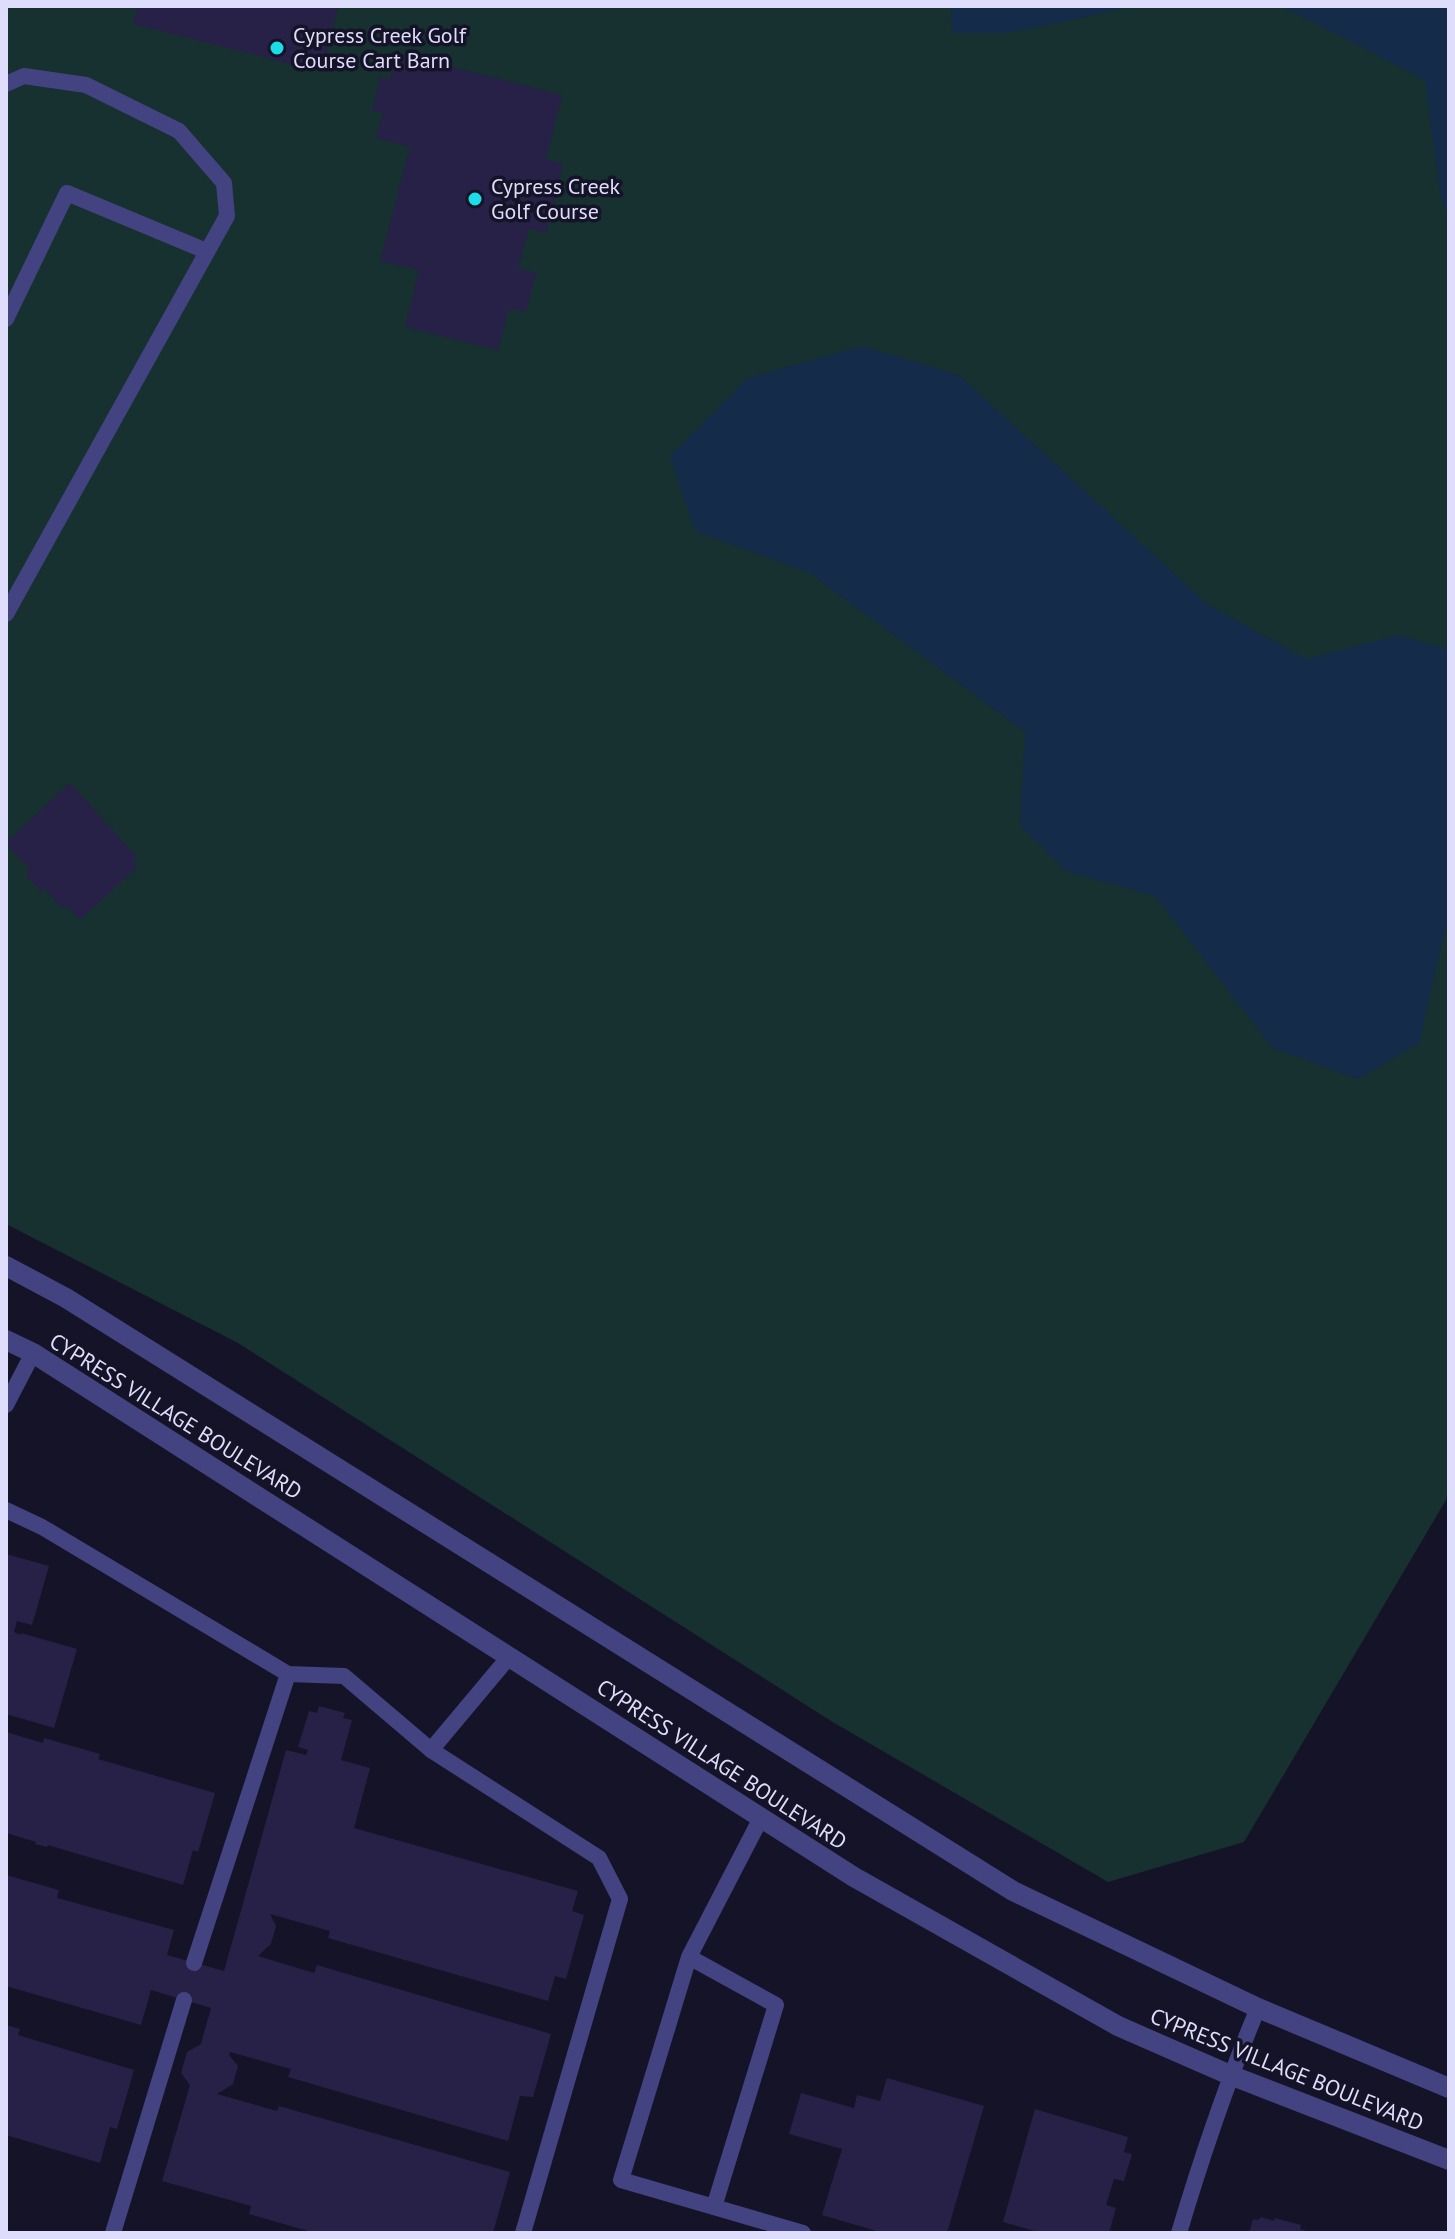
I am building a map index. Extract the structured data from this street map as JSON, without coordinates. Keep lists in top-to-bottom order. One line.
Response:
{"streets":{"street":["CYPRESS VILLAGE BOULEVARD"]},"places":["Cypress Creek Golf Course Cart Barn","Cypress Creek Golf Course"]}
